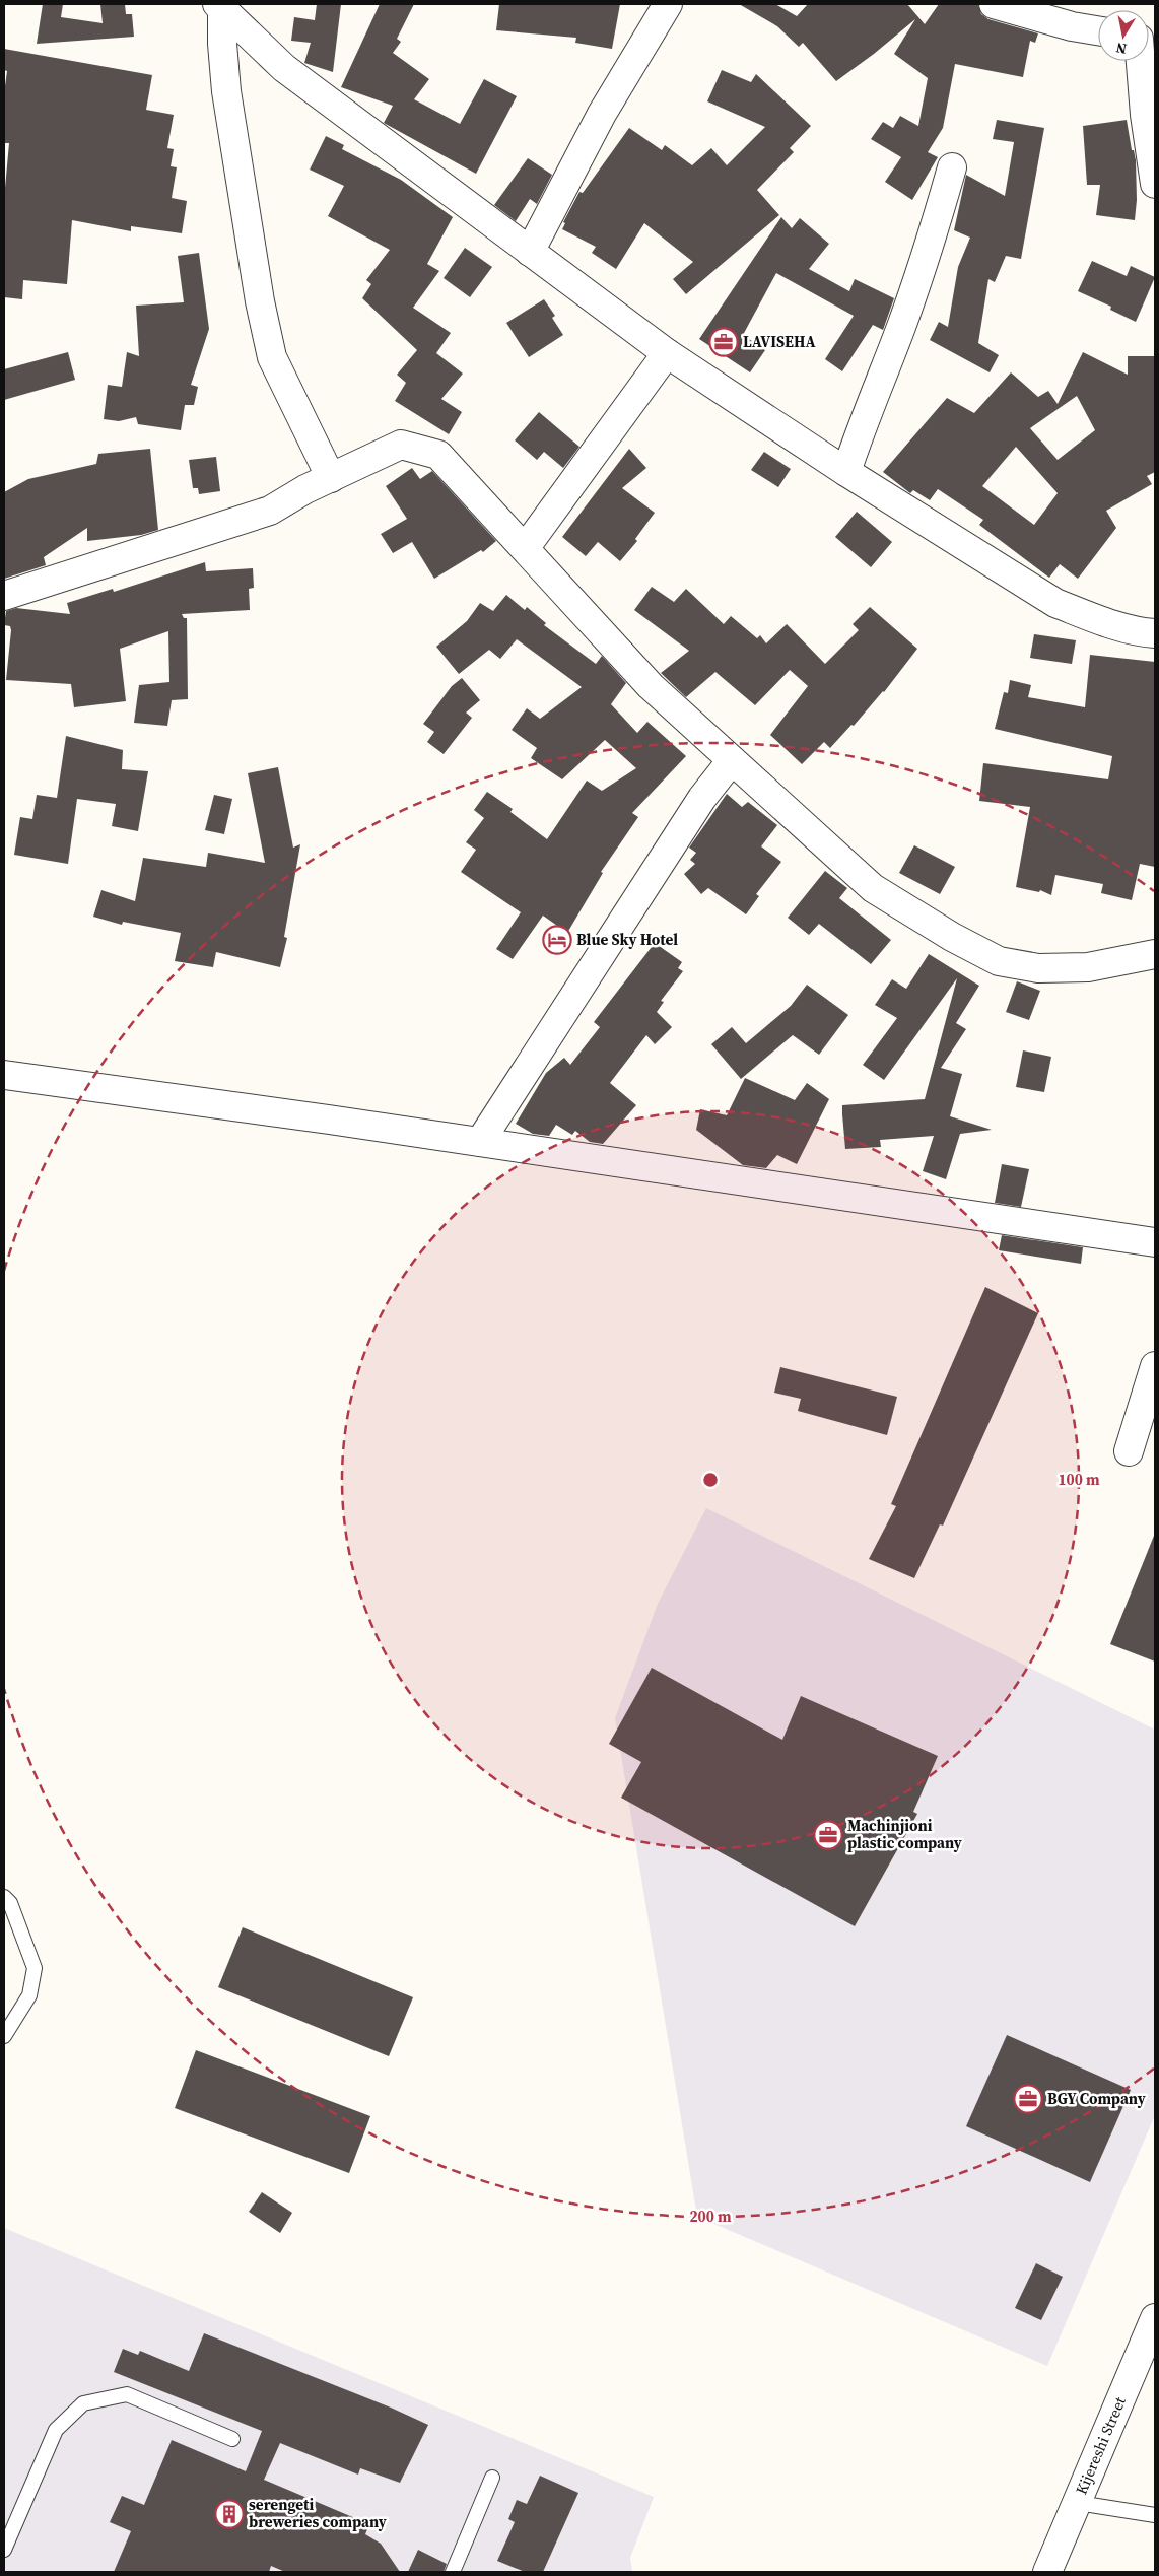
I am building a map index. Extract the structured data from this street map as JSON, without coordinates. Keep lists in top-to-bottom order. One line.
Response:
{"streets":{"street":["Kijereshi Street"]},"places":{"office":["LAVISEHA","Machinjioni plastic company","BGY Company"],"hotel":["Blue Sky Hotel"],"building":["serengeti breweries company"]},"north":"bottom","rings":["100 m","200 m"]}
